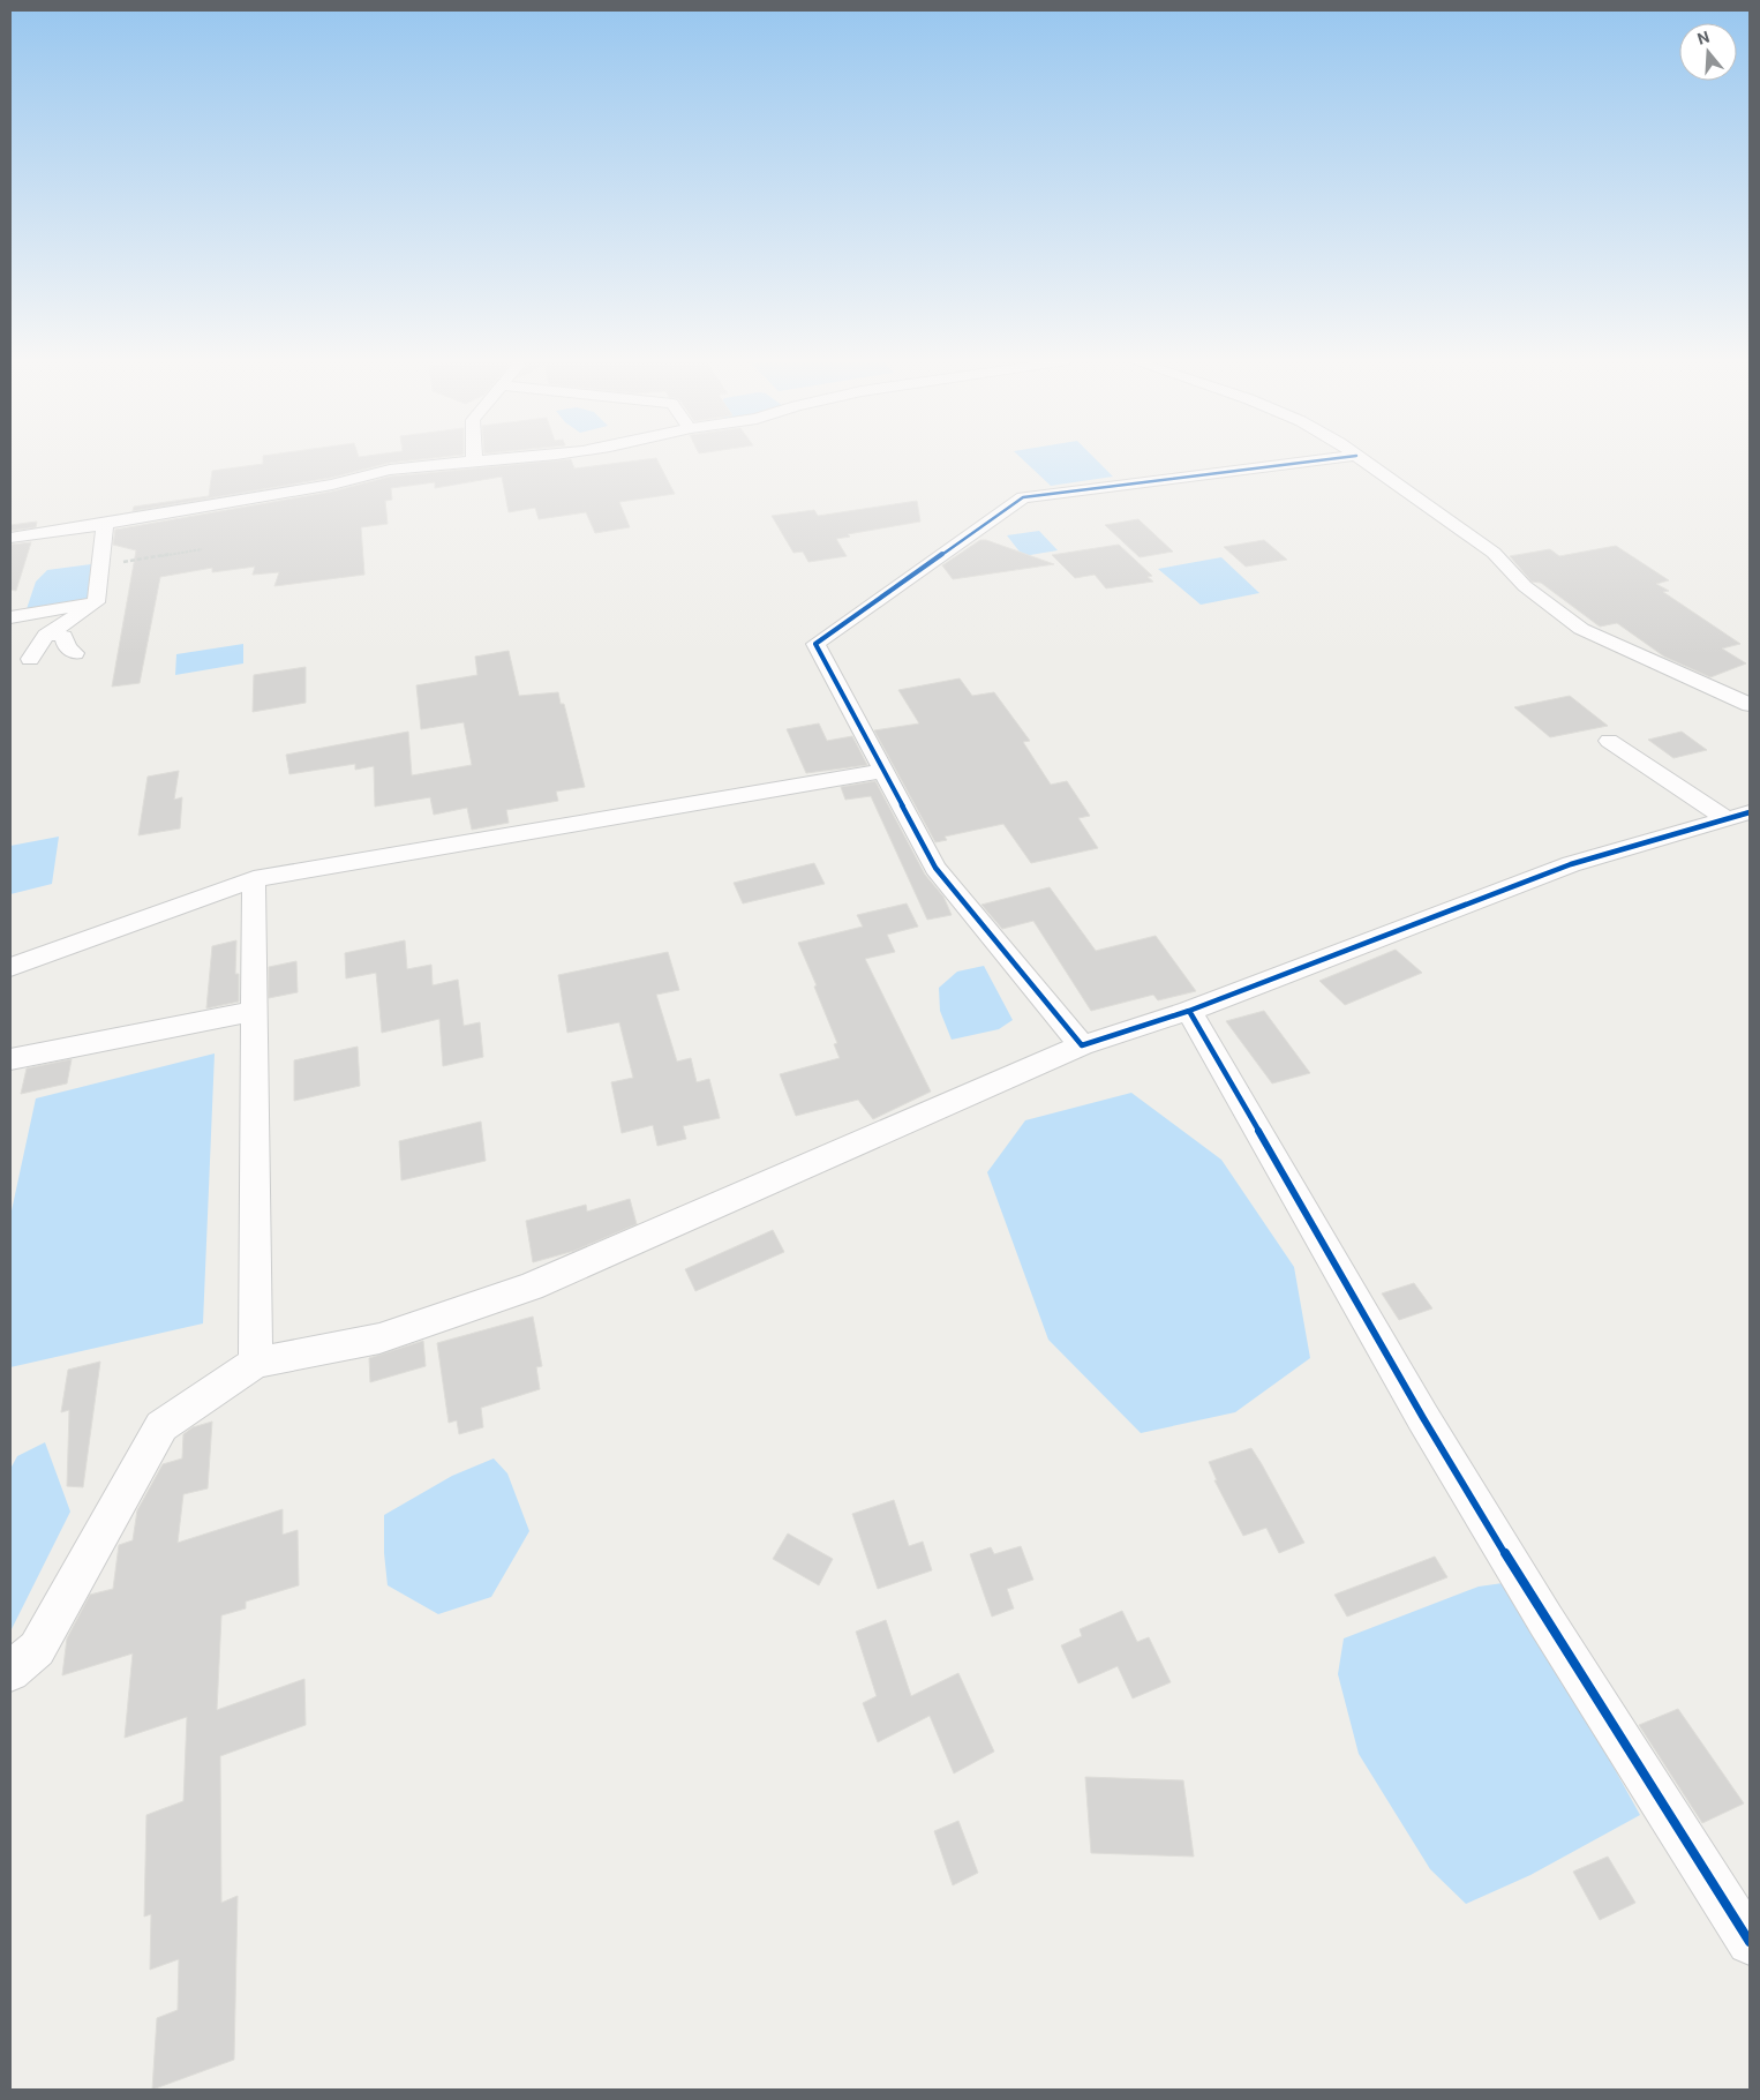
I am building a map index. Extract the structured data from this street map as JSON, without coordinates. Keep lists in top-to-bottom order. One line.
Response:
{"north":"top"}
